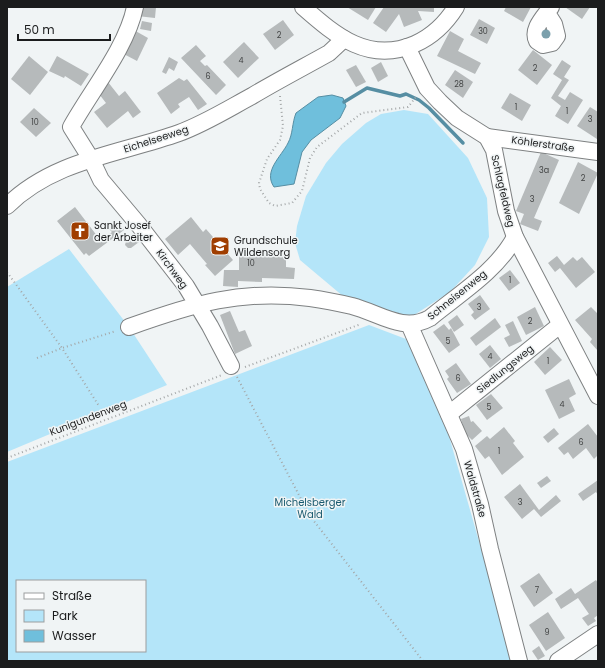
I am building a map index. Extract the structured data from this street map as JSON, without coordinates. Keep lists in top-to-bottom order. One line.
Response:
{"streets":{"street":["Eichelseeweg","Köhlerstraße","Schlagfeldweg","Kirchweg","Schneisenweg","Siedlungsweg","Waldstraße"],"path":["Kunigundenweg"]},"crossings":[["Eichelseeweg","Kirchweg"],["Köhlerstraße","Schlagfeldweg"],["Schlagfeldweg","Schneisenweg"],["Schlagfeldweg","Siedlungsweg"],["Kirchweg","Schneisenweg"],["Kirchweg","Kunigundenweg"],["Schneisenweg","Kunigundenweg"],["Schneisenweg","Waldstraße"],["Siedlungsweg","Waldstraße"]],"parks":["Michelsberger Wald"],"places":{"church":["Sankt Josef der Arbeiter"],"school or university":["Grundschule Wildensorg"]},"house_numbers":["30","2","4","2","6","28","1","1","3","10","3a","2","3","10","1","3","2","5","4","1","6","4","5","6","1","3","7","9"],"legend":["Straße","Park","Wasser"],"scale_bar":"50 m"}
